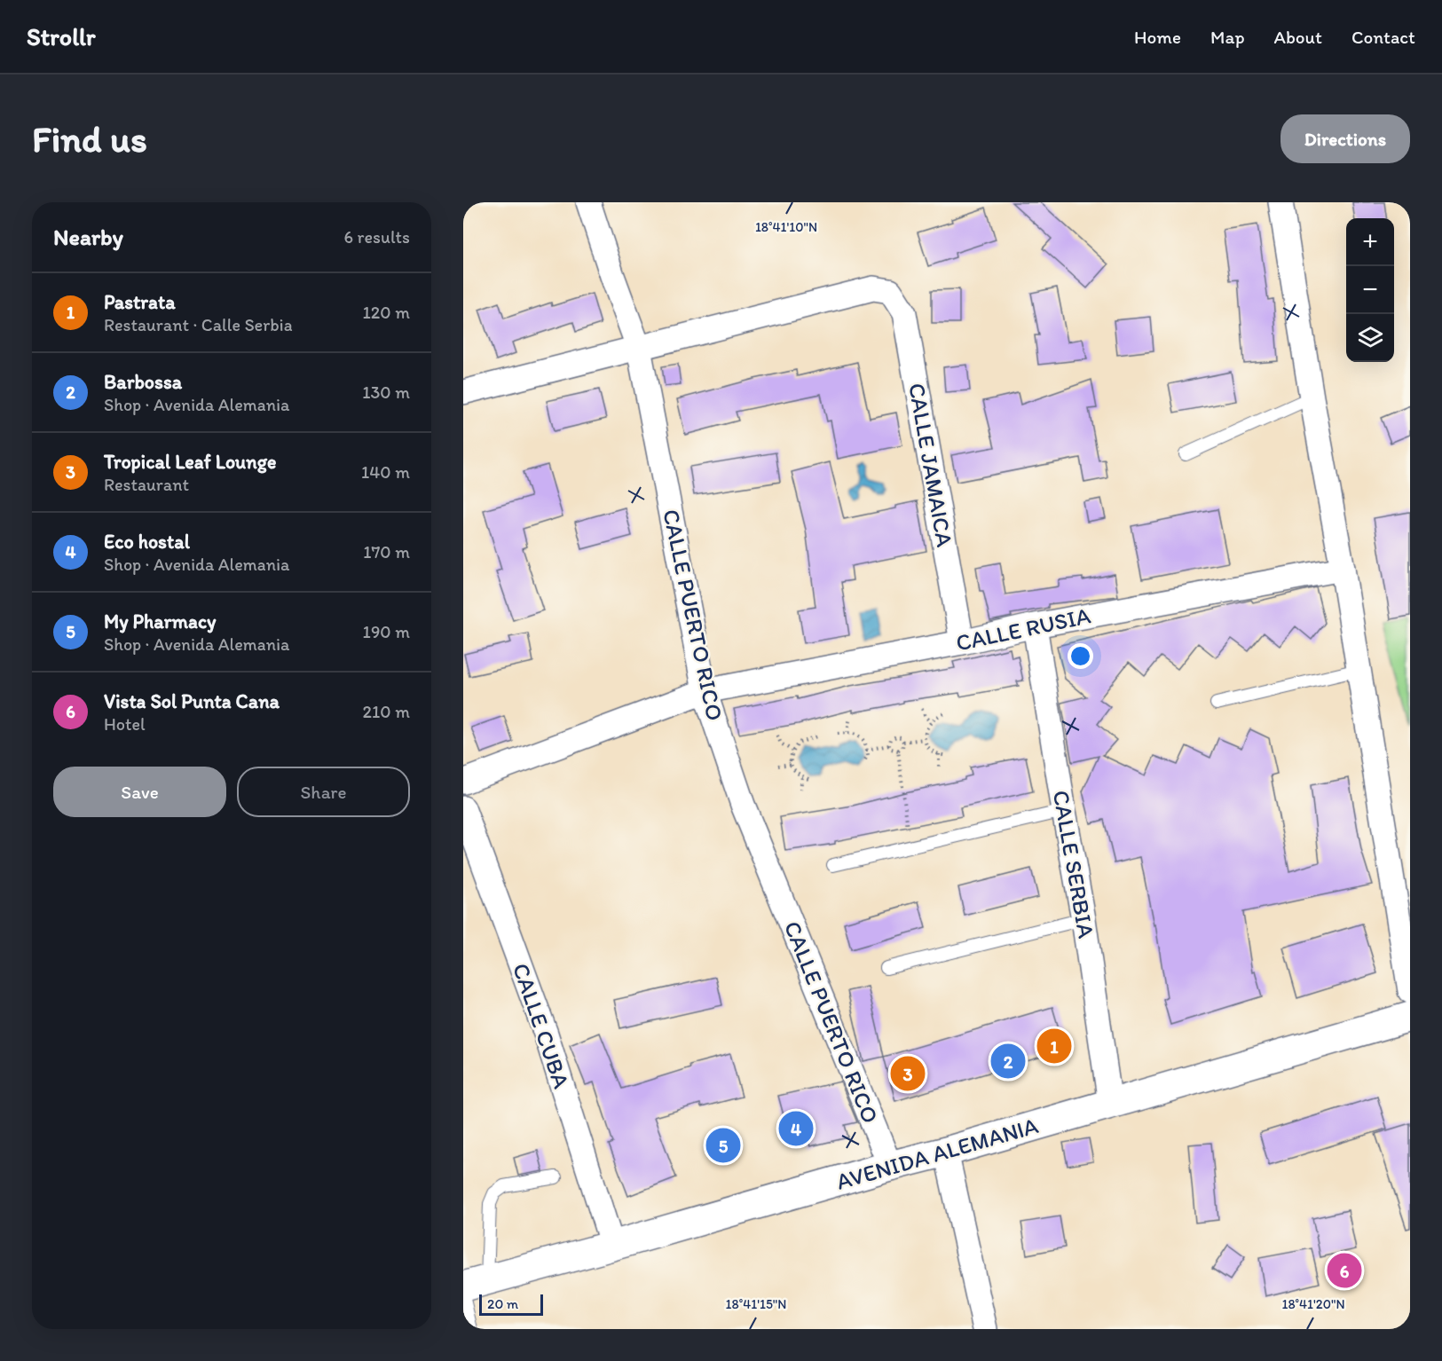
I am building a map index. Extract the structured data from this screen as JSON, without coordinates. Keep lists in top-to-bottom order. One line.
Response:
{"streets":{"street":["CALLE JAMAICA","CALLE PUERTO RICO","CALLE RUSIA","CALLE SERBIA","CALLE CUBA","AVENIDA ALEMANIA"]},"crossings":[["CALLE JAMAICA","CALLE PUERTO RICO"],["CALLE JAMAICA","CALLE RUSIA"],["CALLE PUERTO RICO","CALLE RUSIA"],["CALLE PUERTO RICO","AVENIDA ALEMANIA"],["CALLE RUSIA","CALLE SERBIA"],["CALLE SERBIA","AVENIDA ALEMANIA"],["CALLE CUBA","AVENIDA ALEMANIA"]],"scale_bar":"20 m","page":{"header":"Strollr","nav":["Home","Map","About","Contact"],"buttons":["Directions",["Save","Share"]],"title":"Find us","heading":["Nearby","6 results"],"map_buttons":["+","−"],"list":[{"mark":"1","name":"Pastrata","note":"Restaurant · Calle Serbia","value":"120 m"},{"mark":"2","name":"Barbossa","note":"Shop · Avenida Alemania","value":"130 m"},{"mark":"3","name":"Tropical Leaf Lounge","note":"Restaurant","value":"140 m"},{"mark":"4","name":"Eco hostal","note":"Shop · Avenida Alemania","value":"170 m"},{"mark":"5","name":"My Pharmacy","note":"Shop · Avenida Alemania","value":"190 m"},{"mark":"6","name":"Vista Sol Punta Cana","note":"Hotel","value":"210 m"}],"pins":["1","2","3","4","5","6"],"scale":"20 m"},"coordinates":["18°41'10\"N","18°41'15\"N","18°41'20\"N"]}
